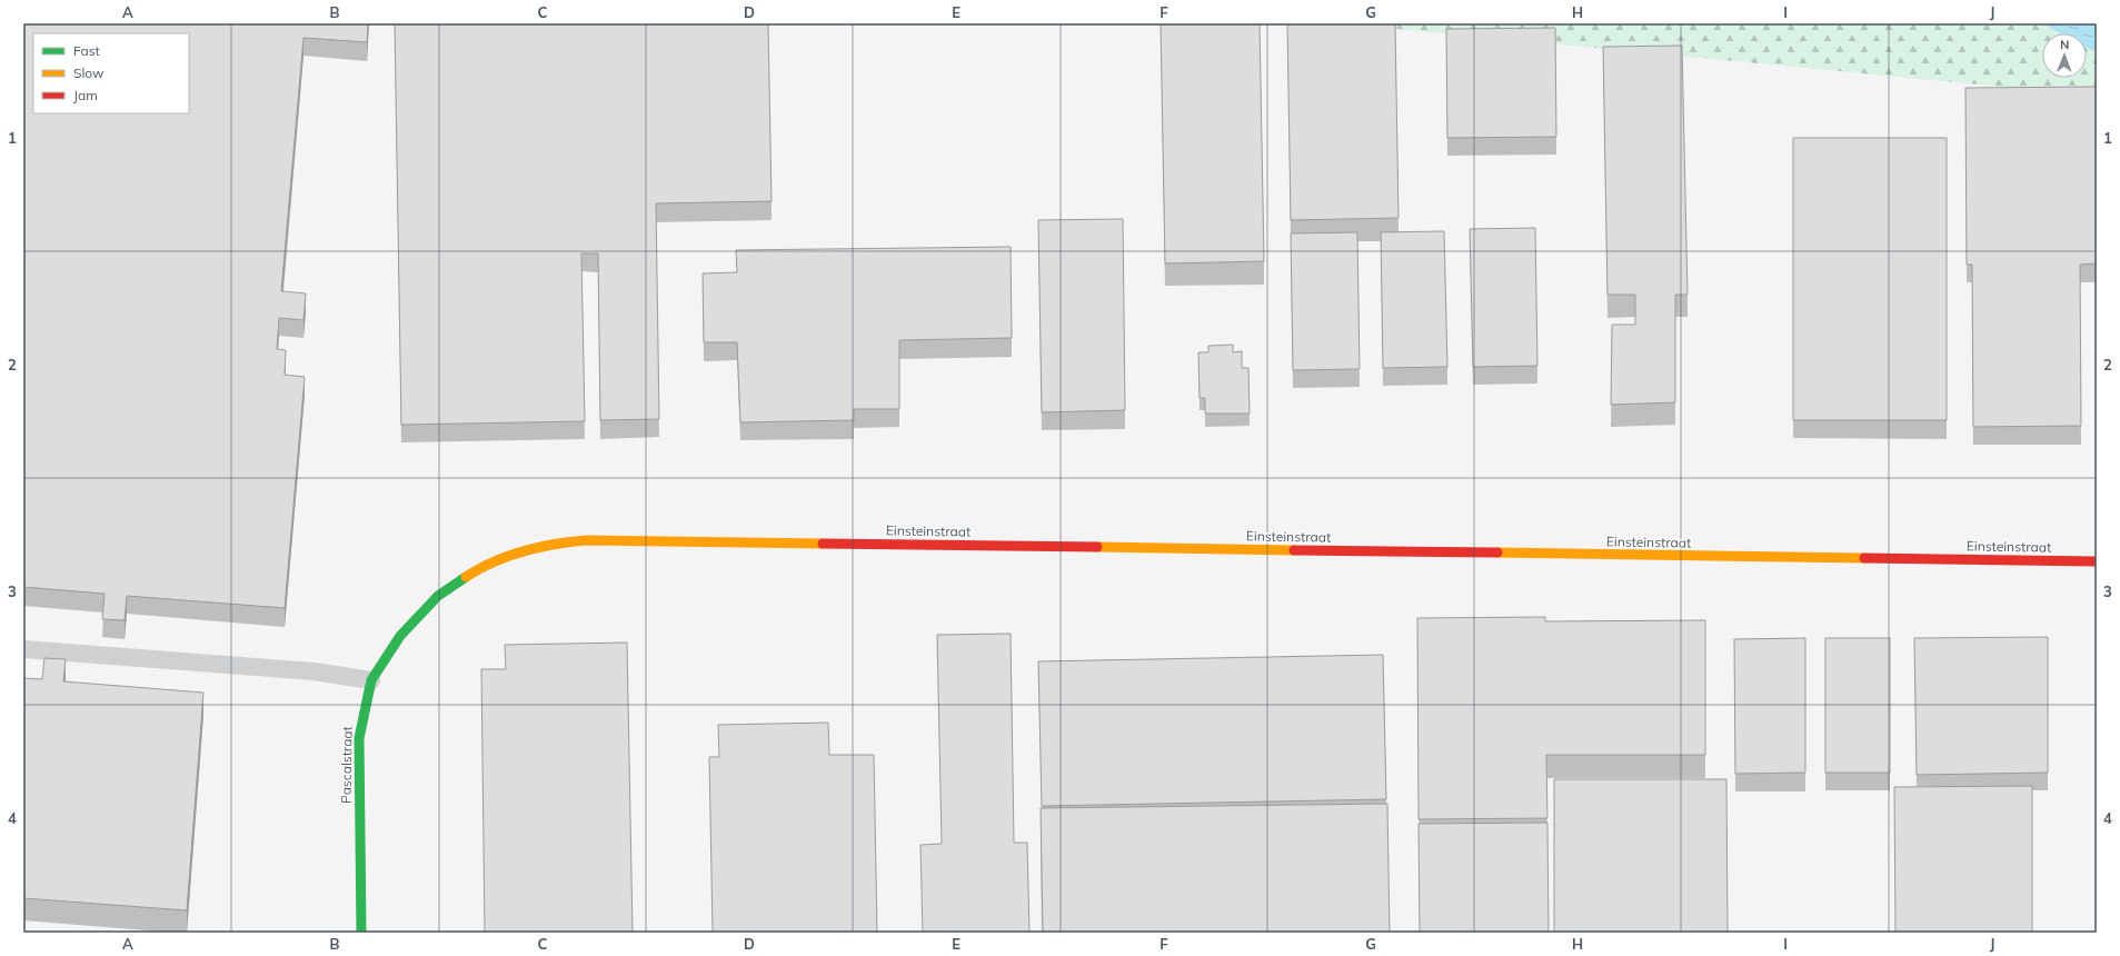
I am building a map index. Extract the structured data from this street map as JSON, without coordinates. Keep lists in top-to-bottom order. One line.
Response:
{"streets":{"street":["Einsteinstraat","Pascalstraat"]},"crossings":[["Einsteinstraat","Pascalstraat"]],"legend":["Fast","Slow","Jam"],"north":"top","grid":{"columns":["A","B","C","D","E","F","G","H","I","J"],"rows":["1","2","3","4"]}}
